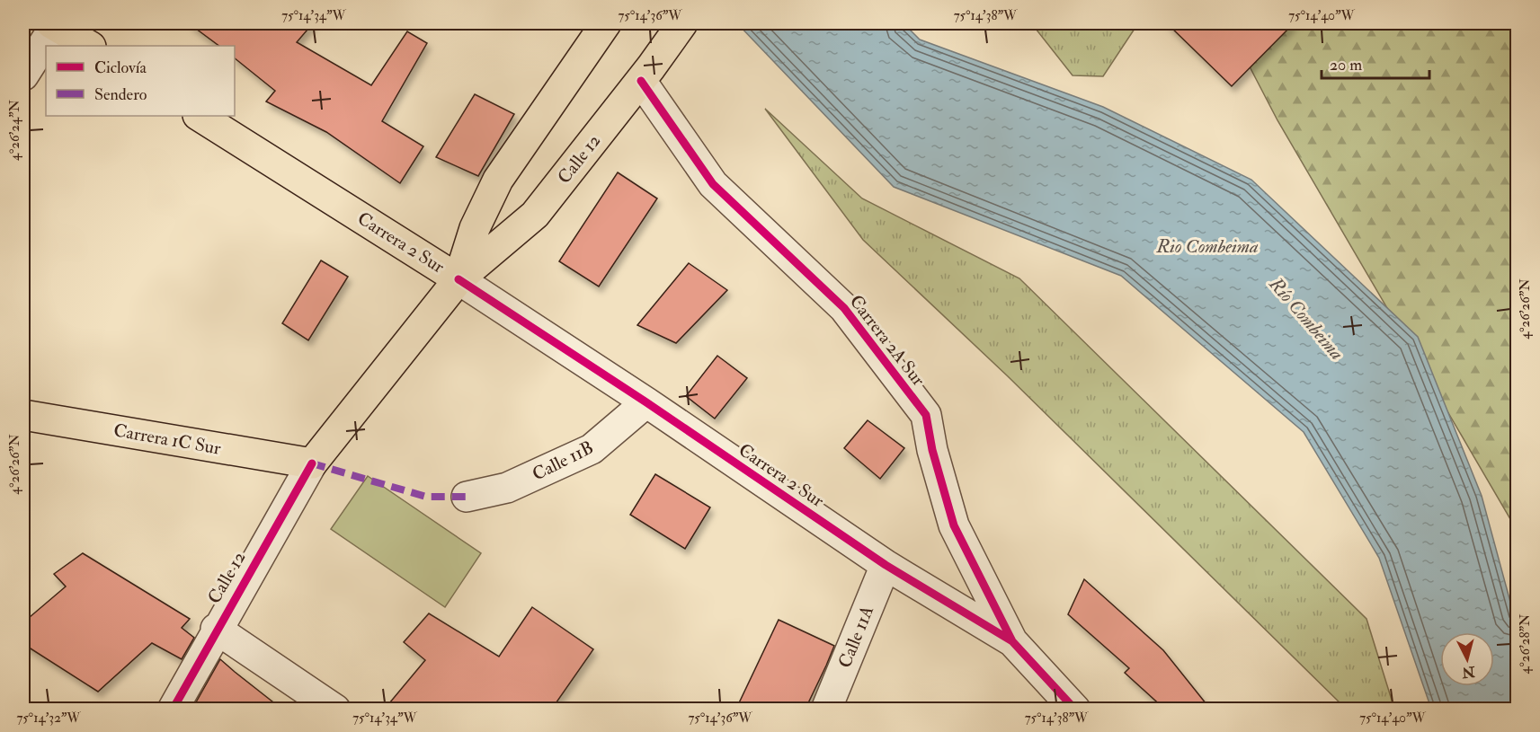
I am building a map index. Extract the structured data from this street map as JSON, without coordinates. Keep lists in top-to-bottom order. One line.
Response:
{"streets":{"main road":["Calle 12","Carrera 2 Sur","Carrera 1C Sur"],"street":["Carrera 2A Sur","Calle 11B","Calle 11A"]},"crossings":[["Calle 12","Carrera 2 Sur"],["Calle 12","Carrera 2A Sur"],["Calle 12","Carrera 1C Sur"],["Carrera 2 Sur","Carrera 2A Sur"],["Carrera 2 Sur","Calle 11B"],["Carrera 2 Sur","Calle 11A"]],"water":["Rio Combeima","Río Combeima"],"legend":["Ciclovía","Sendero"],"scale_bar":"20 m","north":"bottom","coordinates":["75°14'34\"W","75°14'36\"W","75°14'38\"W","75°14'40\"W","4°26'24\"N","4°26'26\"N","4°26'28\"N","75°14'32\"W"]}
